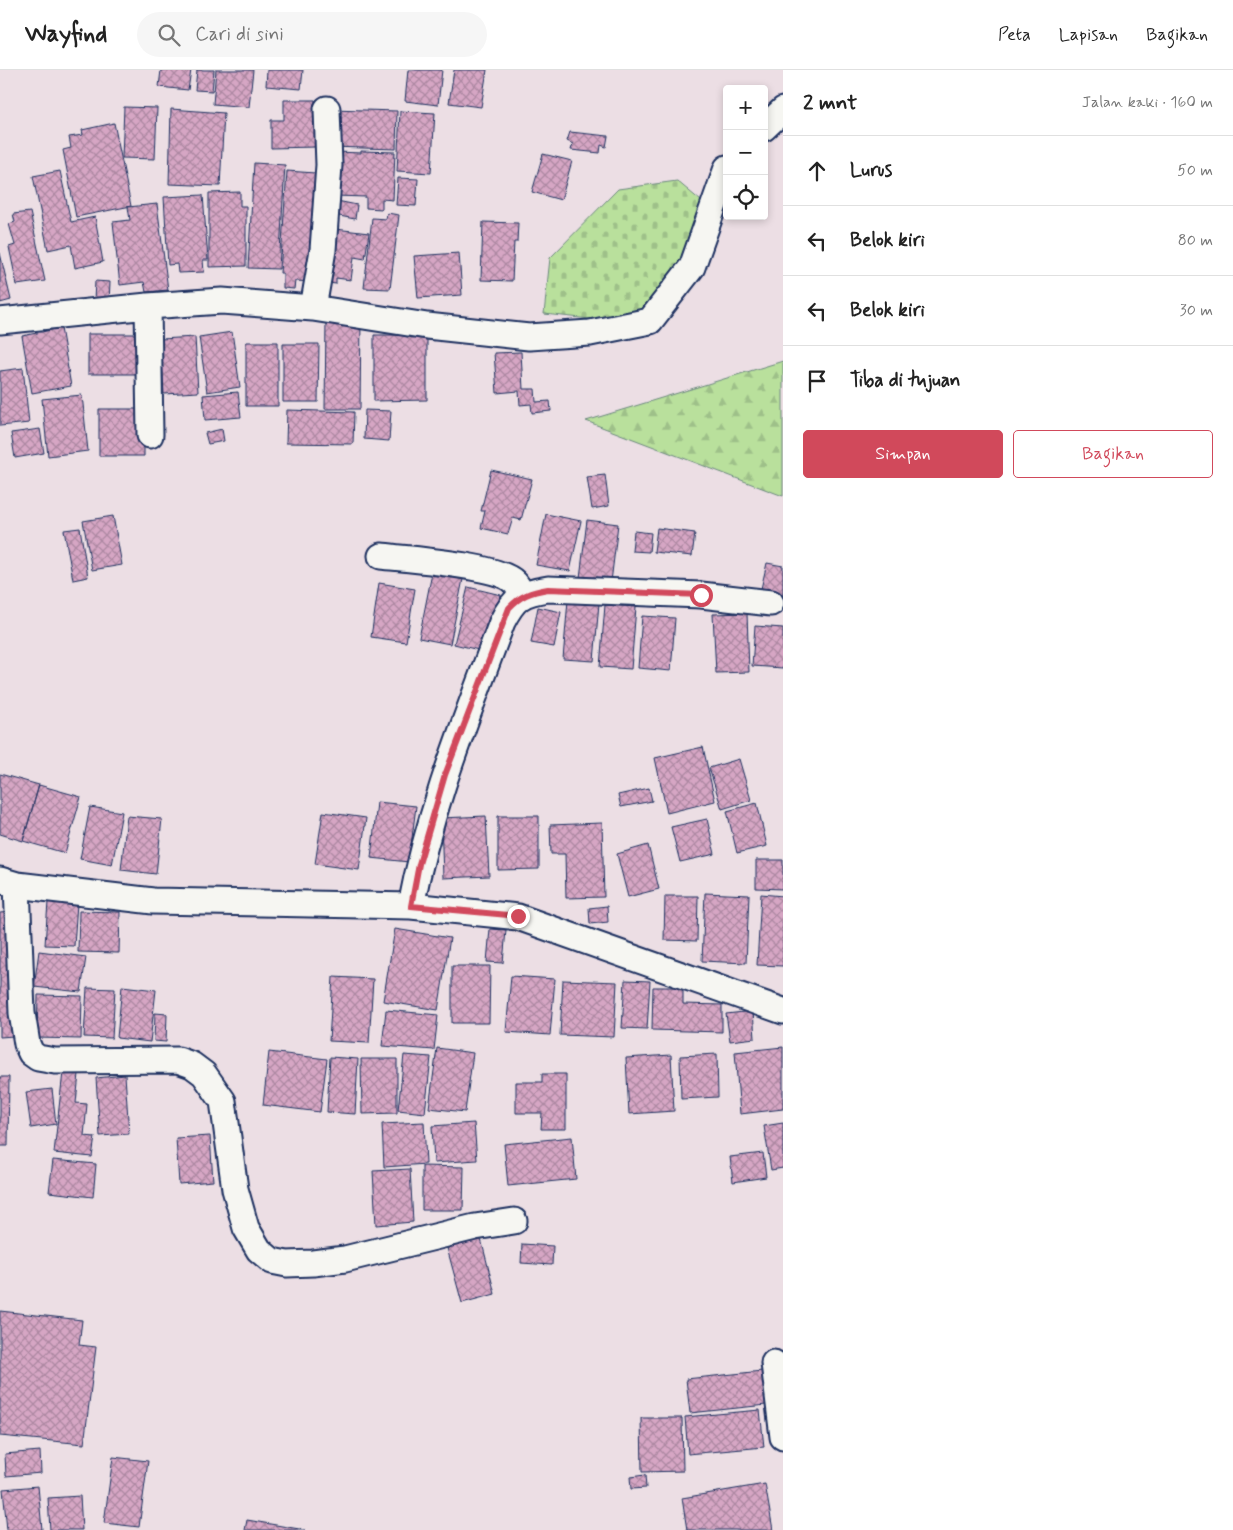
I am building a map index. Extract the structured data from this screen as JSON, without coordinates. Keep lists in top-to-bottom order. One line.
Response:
{"page":{"header":"Wayfind","search":"Cari di sini","nav":["Peta","Lapisan","Bagikan"],"heading":["2 mnt","Jalan kaki · 160 m"],"map_buttons":["+","−"],"list":[["Lurus","50 m"],["Belok kiri","80 m"],["Belok kiri","30 m"],"Tiba di tujuan"],"buttons":["Simpan","Bagikan"]}}
